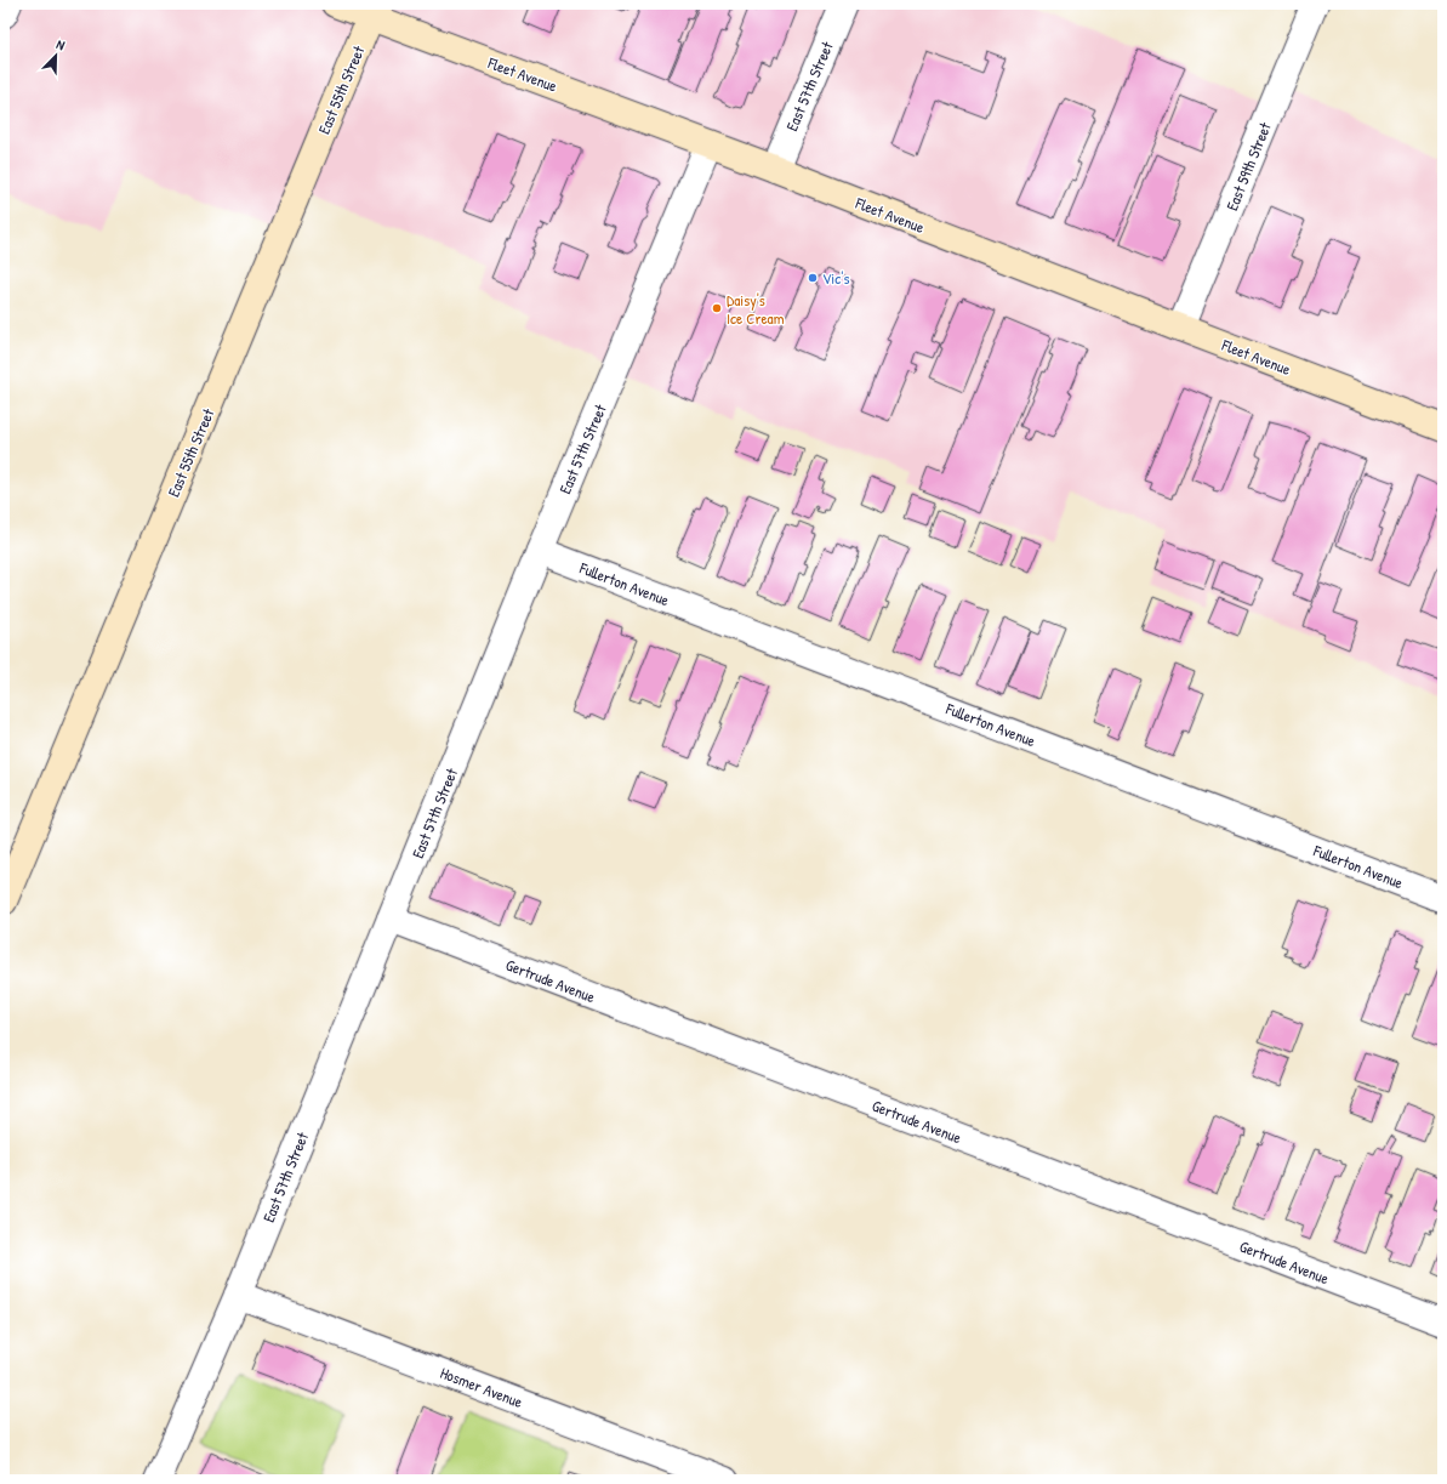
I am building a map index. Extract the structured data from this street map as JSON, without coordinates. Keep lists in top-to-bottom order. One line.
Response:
{"streets":{"street":["Fleet Avenue","East 57th Street","East 55th Street","East 59th Street","Fullerton Avenue","Gertrude Avenue","Hosmer Avenue"]},"crossings":[["Fleet Avenue","East 57th Street"],["Fleet Avenue","East 55th Street"],["Fleet Avenue","East 59th Street"],["East 57th Street","Fullerton Avenue"],["East 57th Street","Gertrude Avenue"],["East 57th Street","Hosmer Avenue"]],"places":["Vic's","Daisy's Ice Cream"],"north":"top right"}
